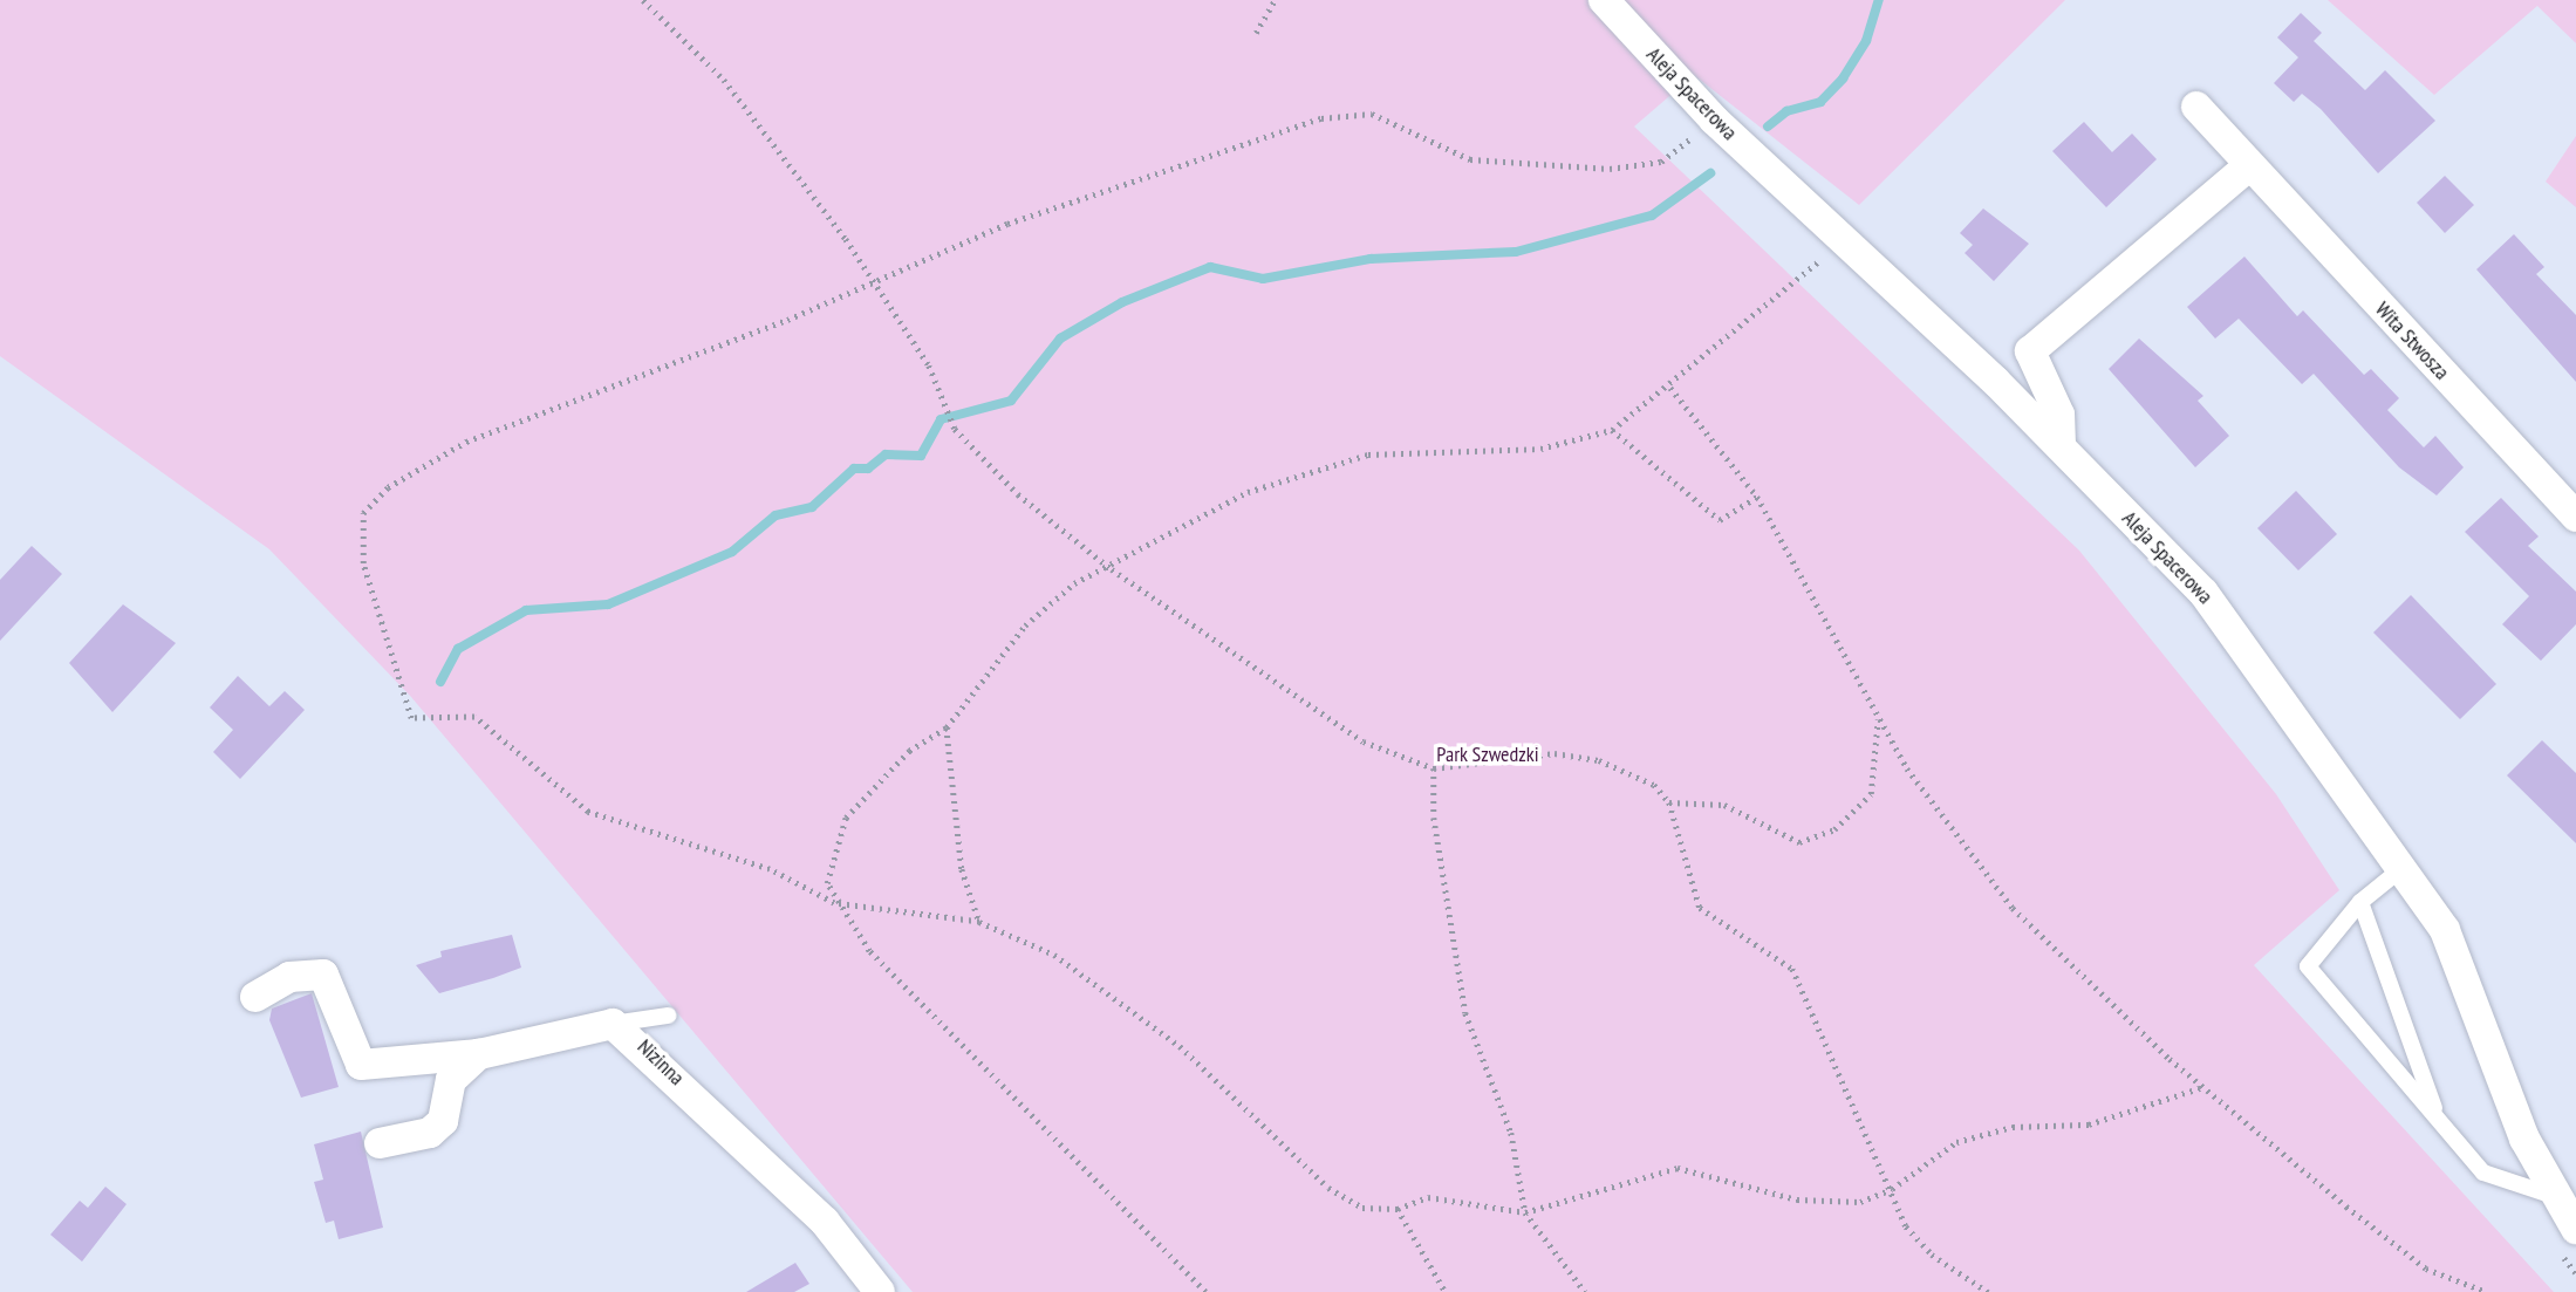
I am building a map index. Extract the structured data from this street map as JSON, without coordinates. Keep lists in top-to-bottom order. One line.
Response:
{"streets":{"street":["Aleja Spacerowa","Wita Stwosza","Nizinna"]},"parks":["Park Szwedzki"]}
